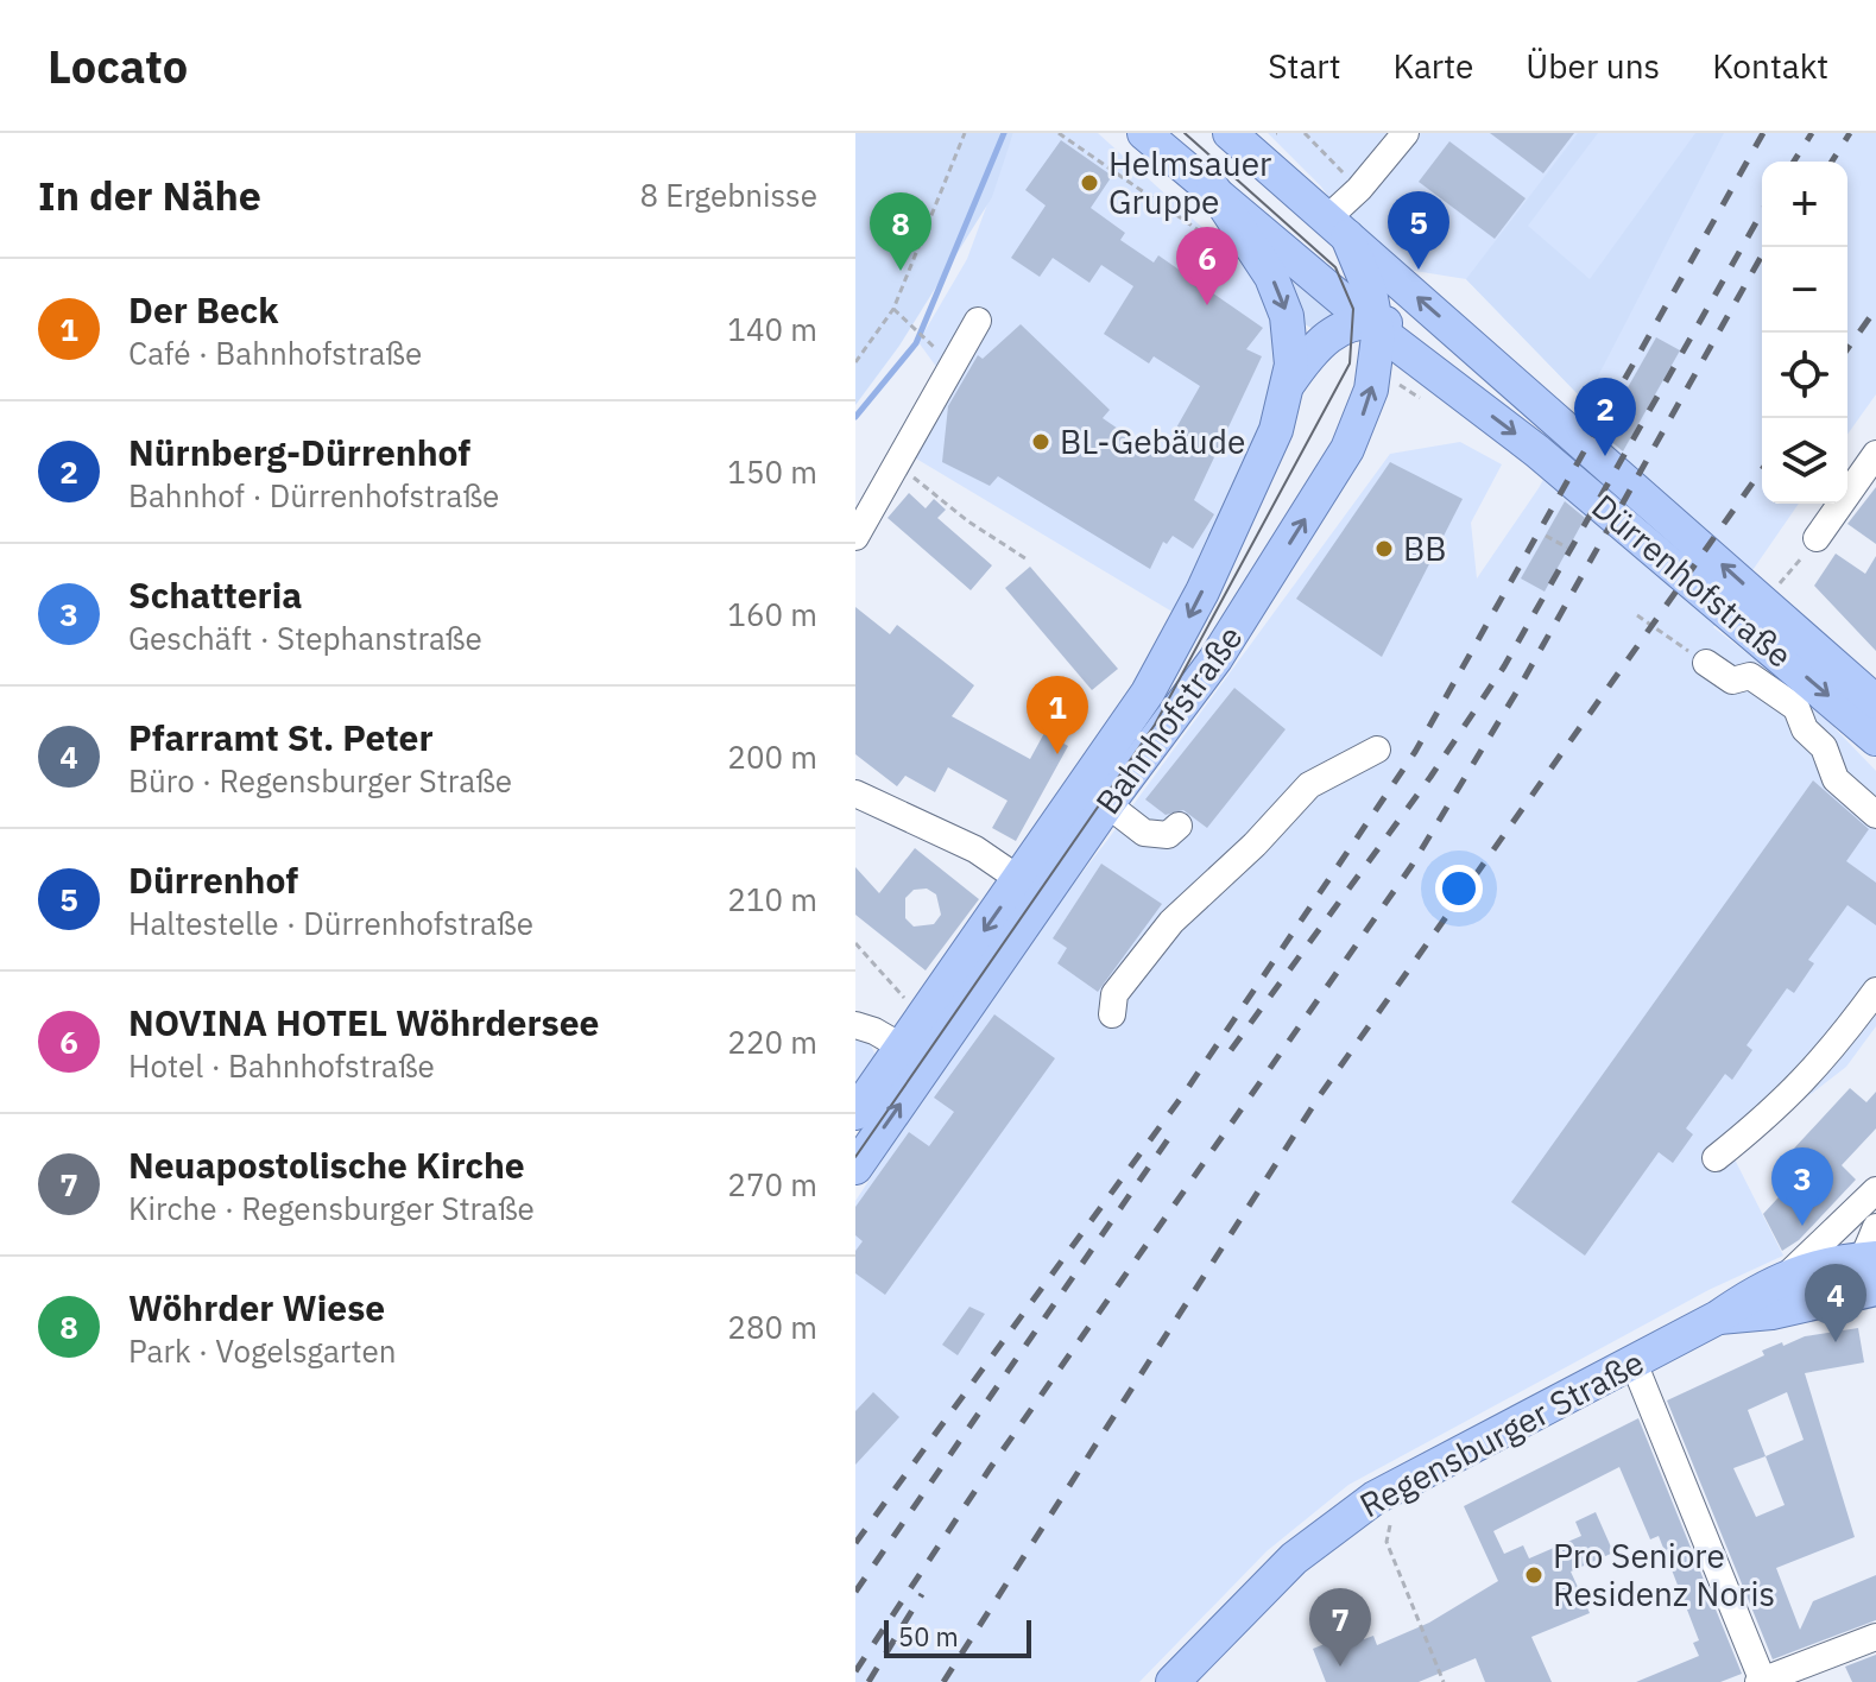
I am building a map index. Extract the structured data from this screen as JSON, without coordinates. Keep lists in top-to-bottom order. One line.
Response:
{"streets":{"main road":["Dürrenhofstraße","Bahnhofstraße","Regensburger Straße"]},"crossings":[["Dürrenhofstraße","Bahnhofstraße"]],"places":["Helmsauer Gruppe","BL-Gebäude","BB","Pro Seniore Residenz Noris"],"scale_bar":"50 m","page":{"header":"Locato","nav":["Start","Karte","Über uns","Kontakt"],"heading":["In der Nähe","8 Ergebnisse"],"map_buttons":["+","−"],"pins":["5","8","6","2","1","3","4","7"],"list":[{"mark":"1","name":"Der Beck","note":"Café · Bahnhofstraße","value":"140 m"},{"mark":"2","name":"Nürnberg-Dürrenhof","note":"Bahnhof · Dürrenhofstraße","value":"150 m"},{"mark":"3","name":"Schatteria","note":"Geschäft · Stephanstraße","value":"160 m"},{"mark":"4","name":"Pfarramt St. Peter","note":"Büro · Regensburger Straße","value":"200 m"},{"mark":"5","name":"Dürrenhof","note":"Haltestelle · Dürrenhofstraße","value":"210 m"},{"mark":"6","name":"NOVINA HOTEL Wöhrdersee","note":"Hotel · Bahnhofstraße","value":"220 m"},{"mark":"7","name":"Neuapostolische Kirche","note":"Kirche · Regensburger Straße","value":"270 m"},{"mark":"8","name":"Wöhrder Wiese","note":"Park · Vogelsgarten","value":"280 m"}],"scale":"50 m"}}
